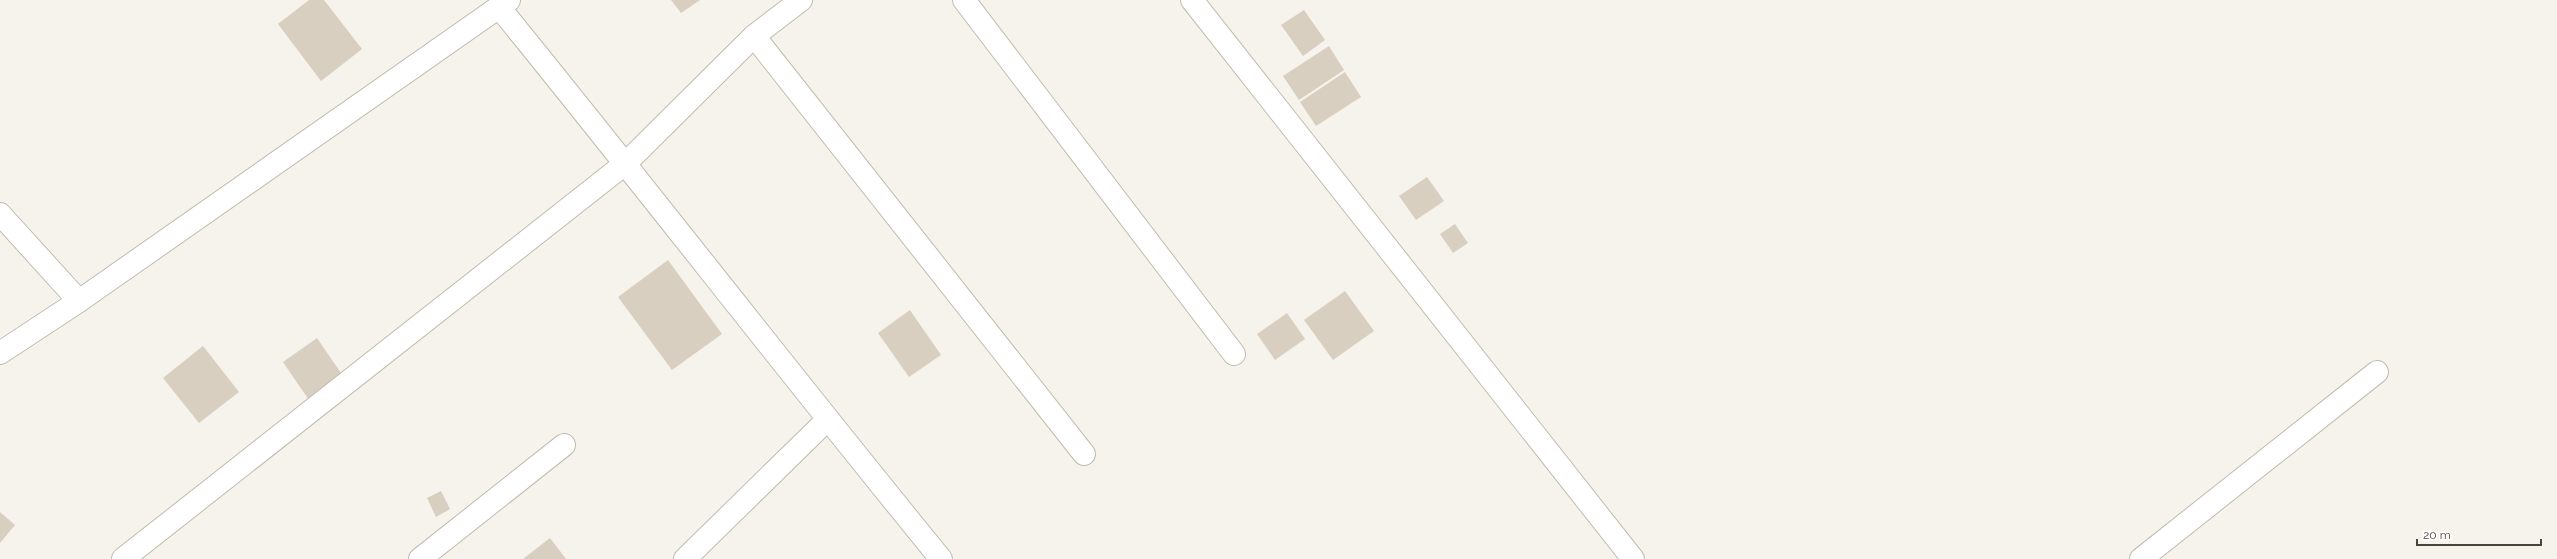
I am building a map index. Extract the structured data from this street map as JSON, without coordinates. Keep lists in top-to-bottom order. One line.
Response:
{"scale_bar":"20 m"}
